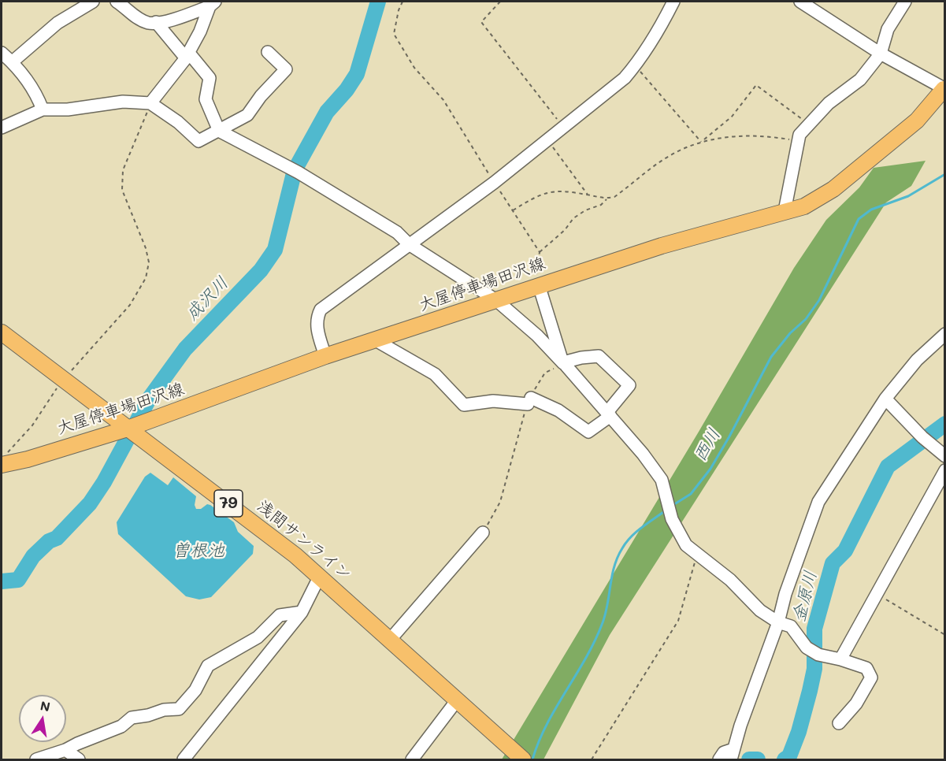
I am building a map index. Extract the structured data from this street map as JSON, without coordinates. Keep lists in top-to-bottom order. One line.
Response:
{"streets":{"main road":["大屋停車場田沢線","79","浅間サンライン"]},"crossings":[["大屋停車場田沢線","浅間サンライン"]],"water":["成沢川","西川","曽根池","金原川"],"north":"top"}
